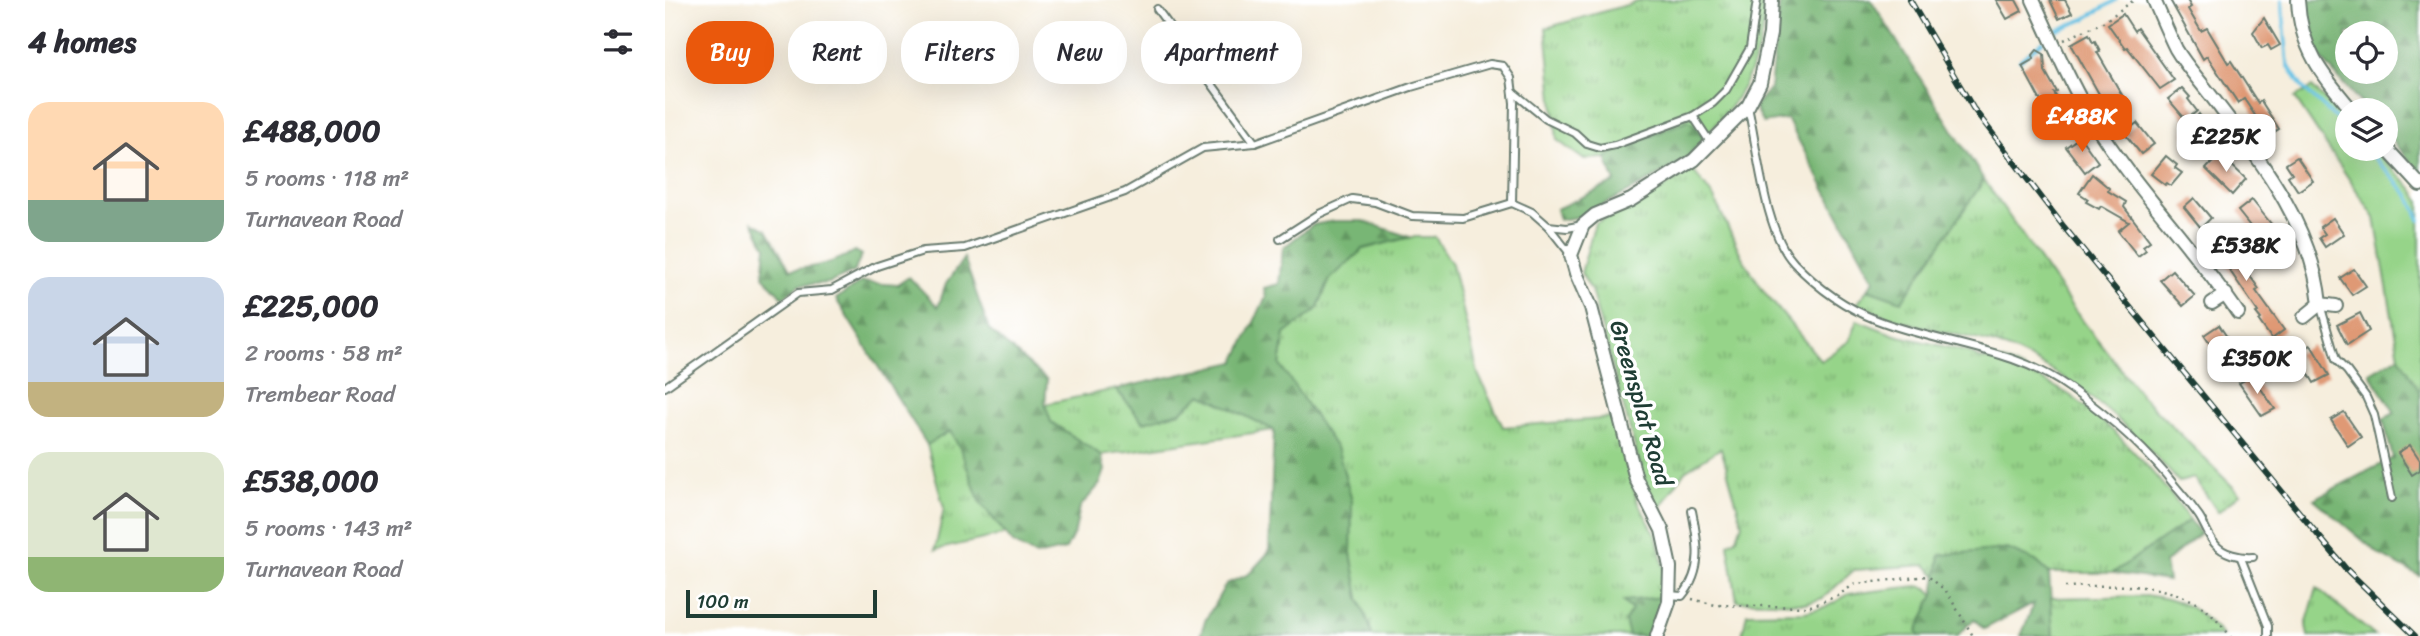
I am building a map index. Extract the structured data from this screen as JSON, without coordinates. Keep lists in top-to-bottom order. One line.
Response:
{"streets":{"street":["Greensplat Road"]},"scale_bar":"100 m","page":{"heading":"4 homes","chip":["Buy","Rent","Filters","New","Apartment"],"list":[{"name":"£488,000","note":"5 rooms · 118 m² · Turnavean Road"},{"name":"£225,000","note":"2 rooms · 58 m² · Trembear Road"},{"name":"£538,000","note":"5 rooms · 143 m² · Turnavean Road"}],"price":["£488K","£225K","£538K","£350K"],"scale":"100 m"}}
